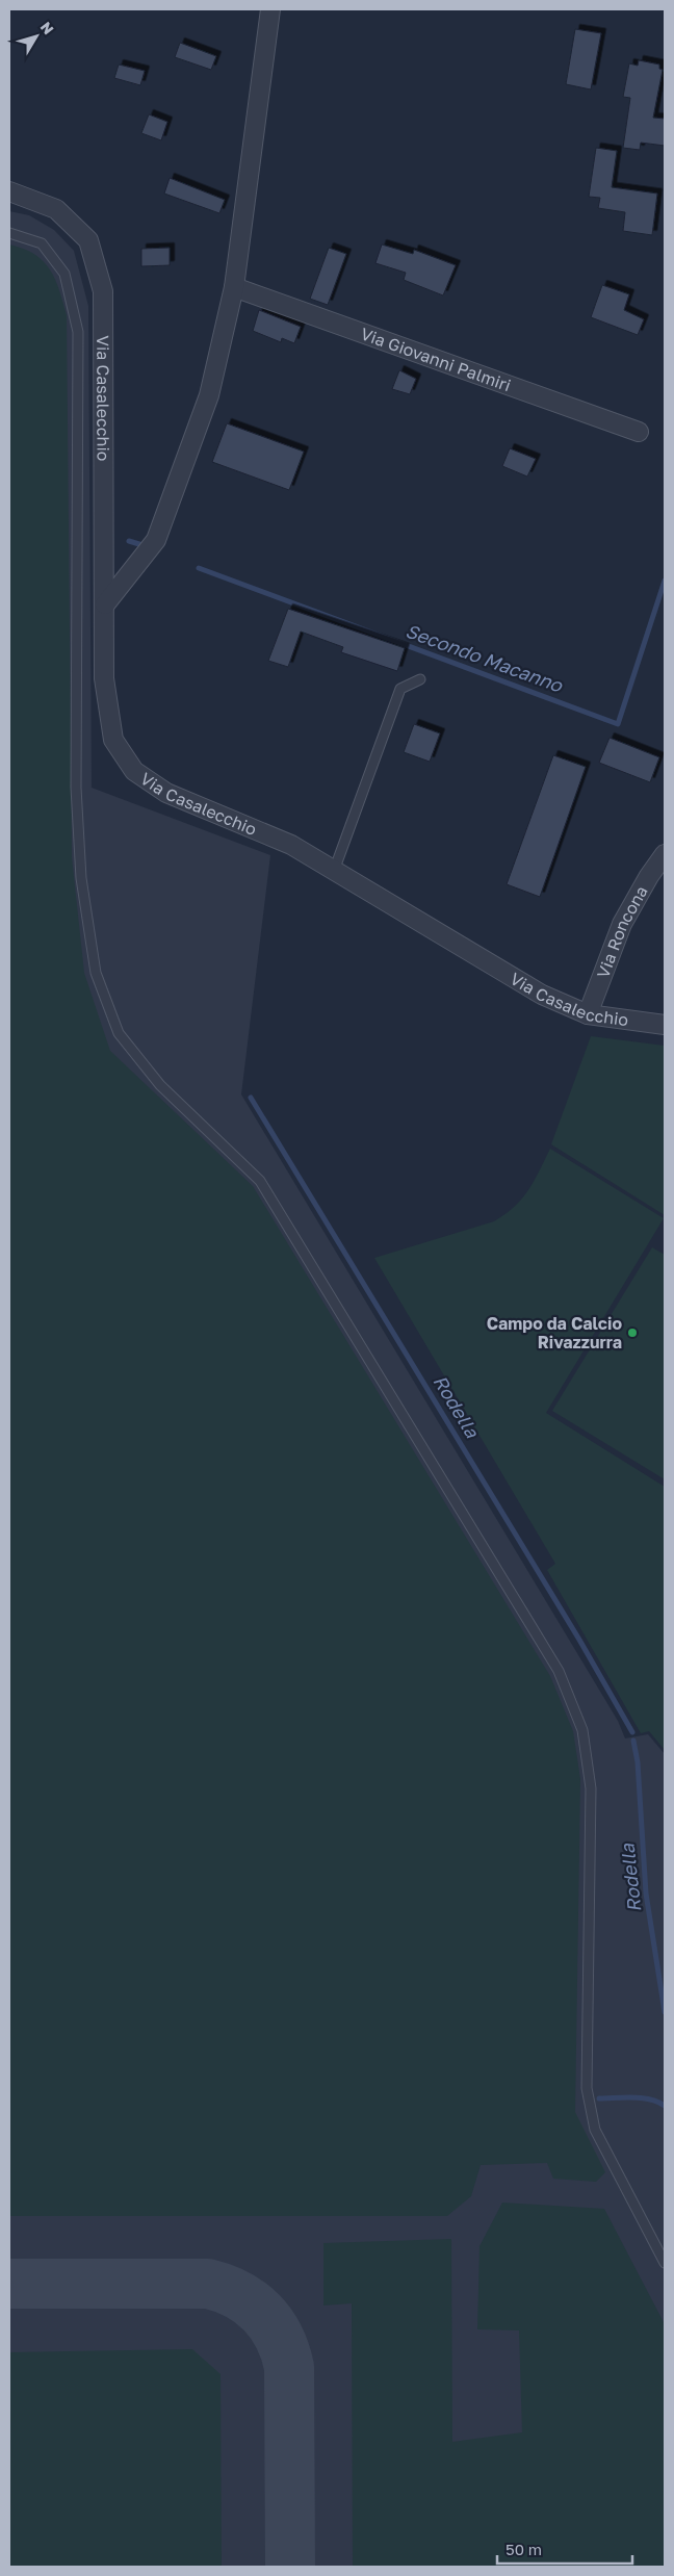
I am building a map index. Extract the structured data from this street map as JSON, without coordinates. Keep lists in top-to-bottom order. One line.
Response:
{"streets":{"street":["Via Giovanni Palmiri","Via Casalecchio","Via Roncona"]},"crossings":[["Via Casalecchio","Via Roncona"]],"water":["Secondo Macanno","Rodella"],"places":["Campo da Calcio Rivazzurra"],"scale_bar":"50 m","north":"top right"}
